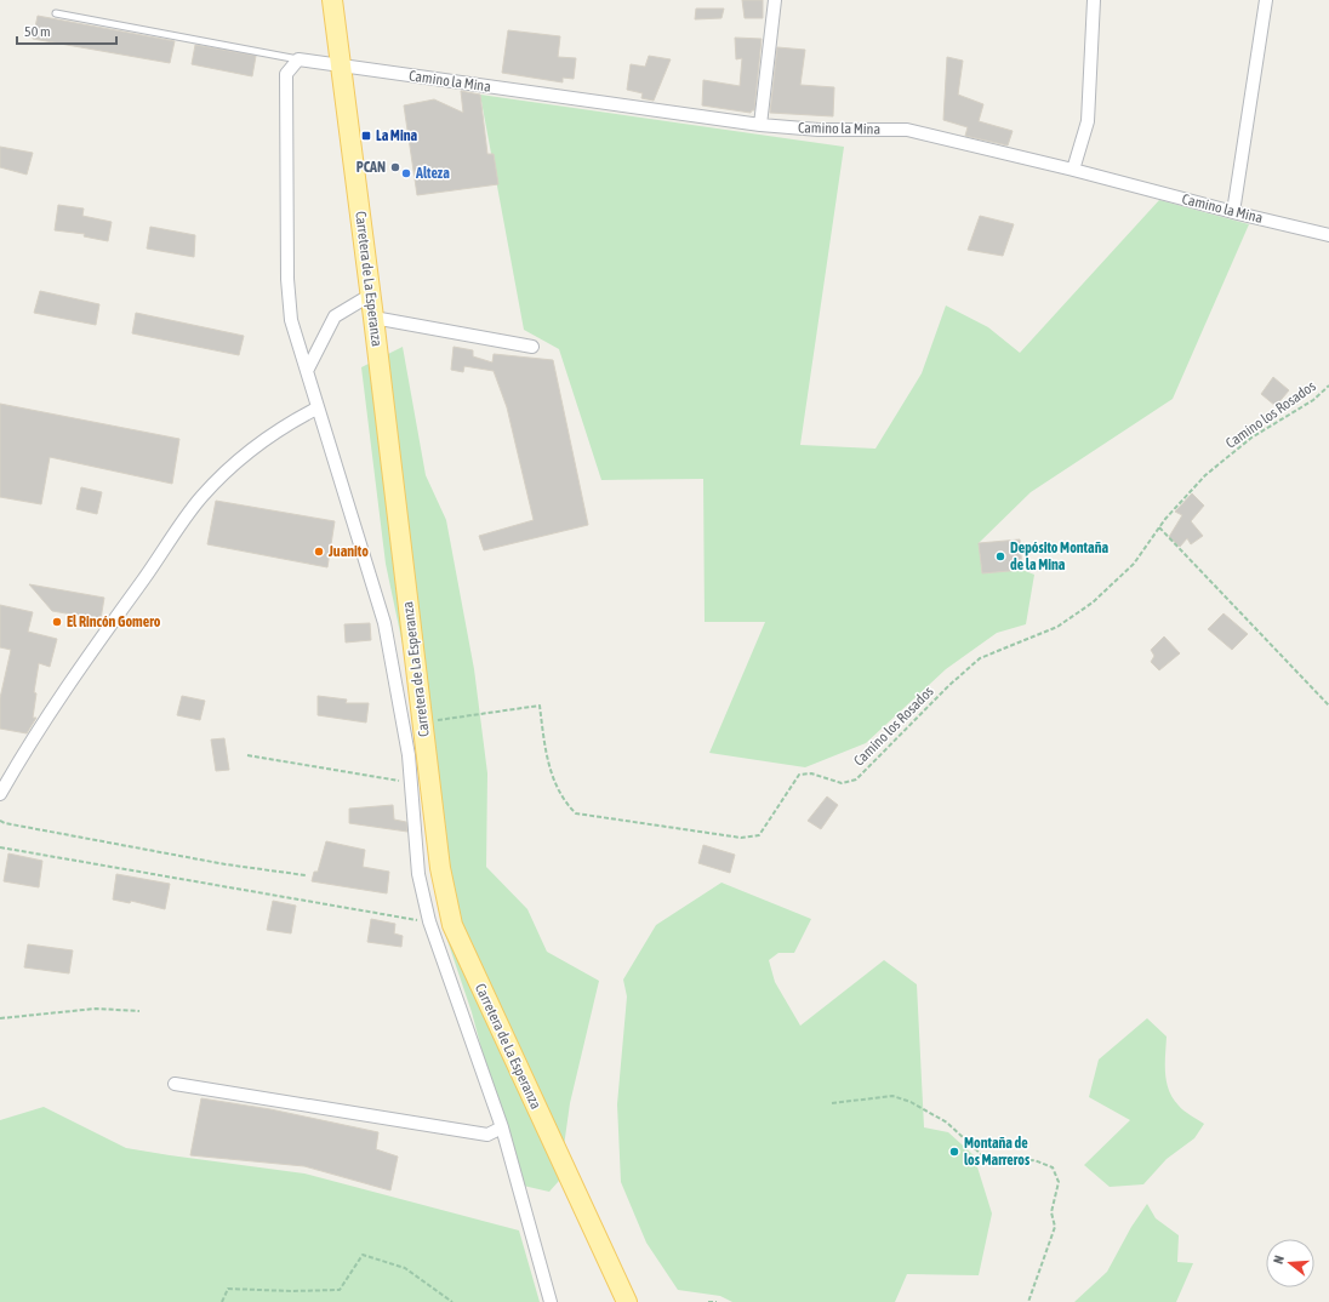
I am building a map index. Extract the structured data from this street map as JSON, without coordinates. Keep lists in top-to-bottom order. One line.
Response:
{"streets":{"main road":["Carretera de La Esperanza"],"street":["Camino la Mina"],"path":["Camino los Rosados"]},"crossings":[["Camino la Mina","Carretera de La Esperanza"],["Carretera de La Esperanza","Camino los Rosados"]],"places":{"transit":["La Mina"],"other":["PCAN","Alteza","Juanito","Depósito Montaña de la Mina","El Rincón Gomero","Montaña de los Marreros"]},"scale_bar":"50 m","north":"left"}
